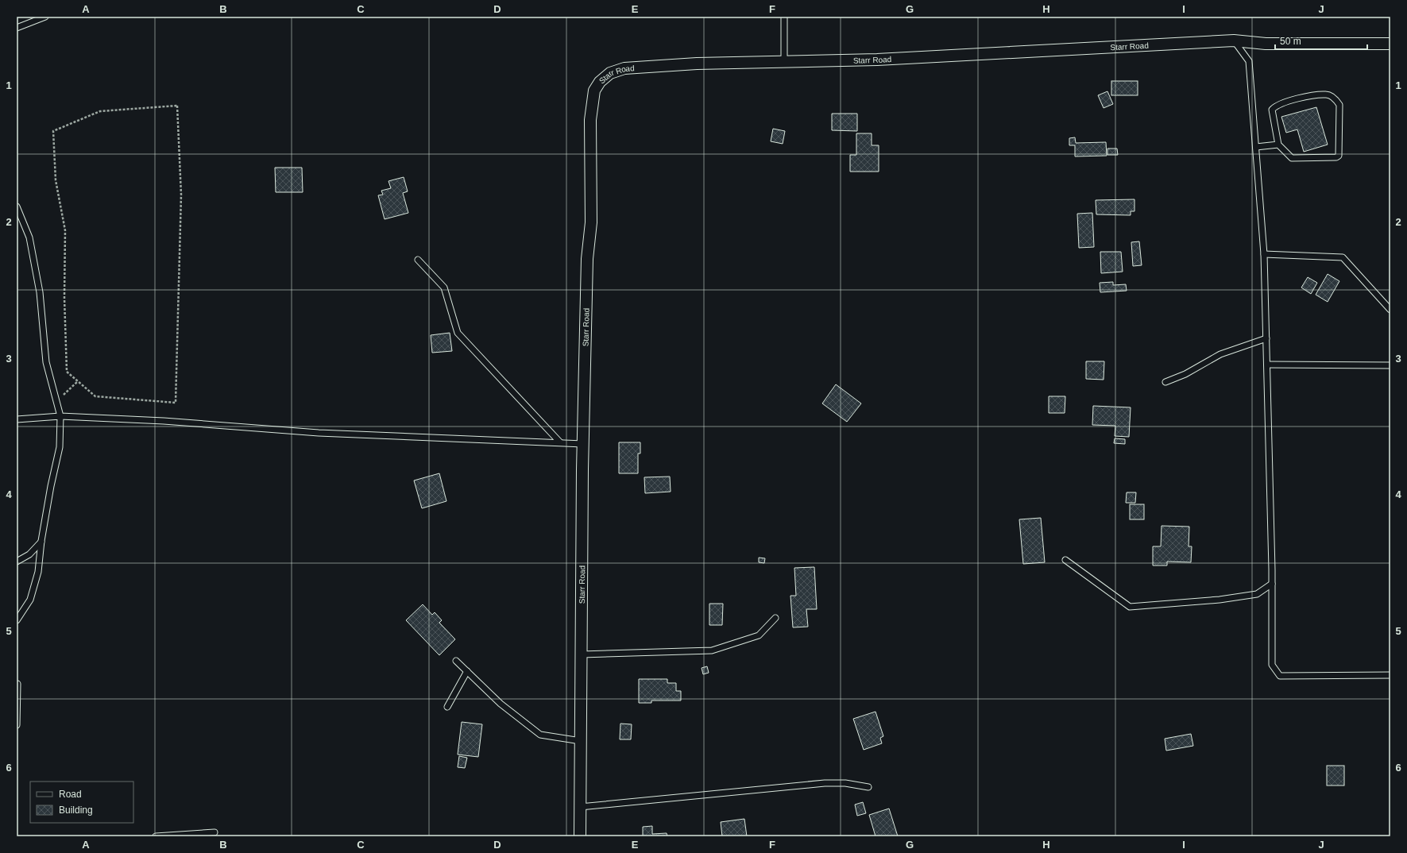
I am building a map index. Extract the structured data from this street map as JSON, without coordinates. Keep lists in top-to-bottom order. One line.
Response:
{"streets":{"street":["Starr Road"]},"legend":["Road","Building"],"scale_bar":"50 m","grid":{"columns":["A","B","C","D","E","F","G","H","I","J"],"rows":["1","2","3","4","5","6"]}}
